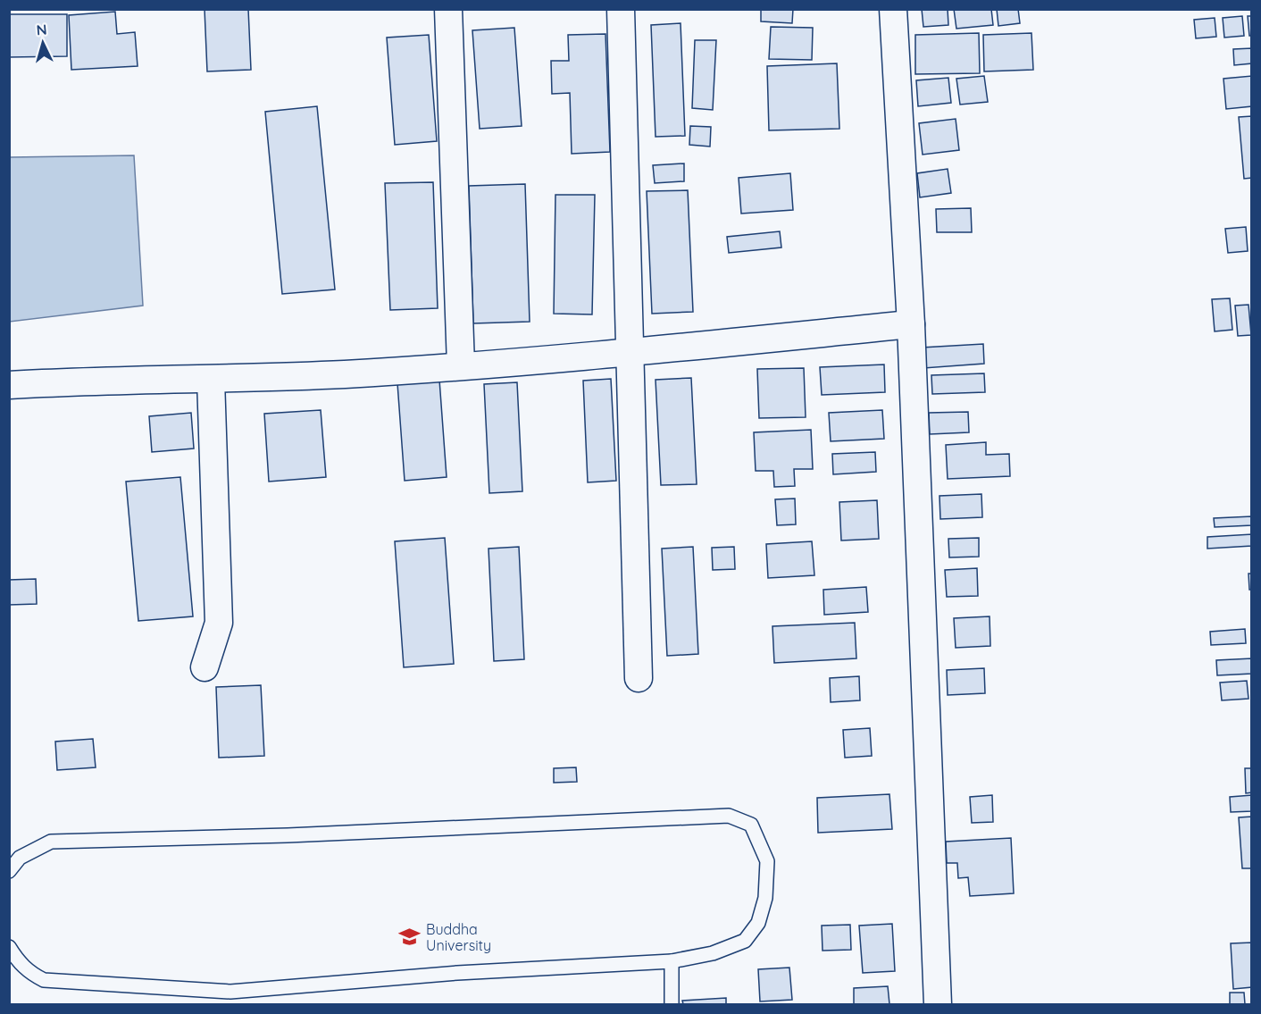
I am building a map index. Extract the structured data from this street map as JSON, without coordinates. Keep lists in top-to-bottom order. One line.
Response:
{"places":{"school or university":["Buddha University"]},"north":"top"}
